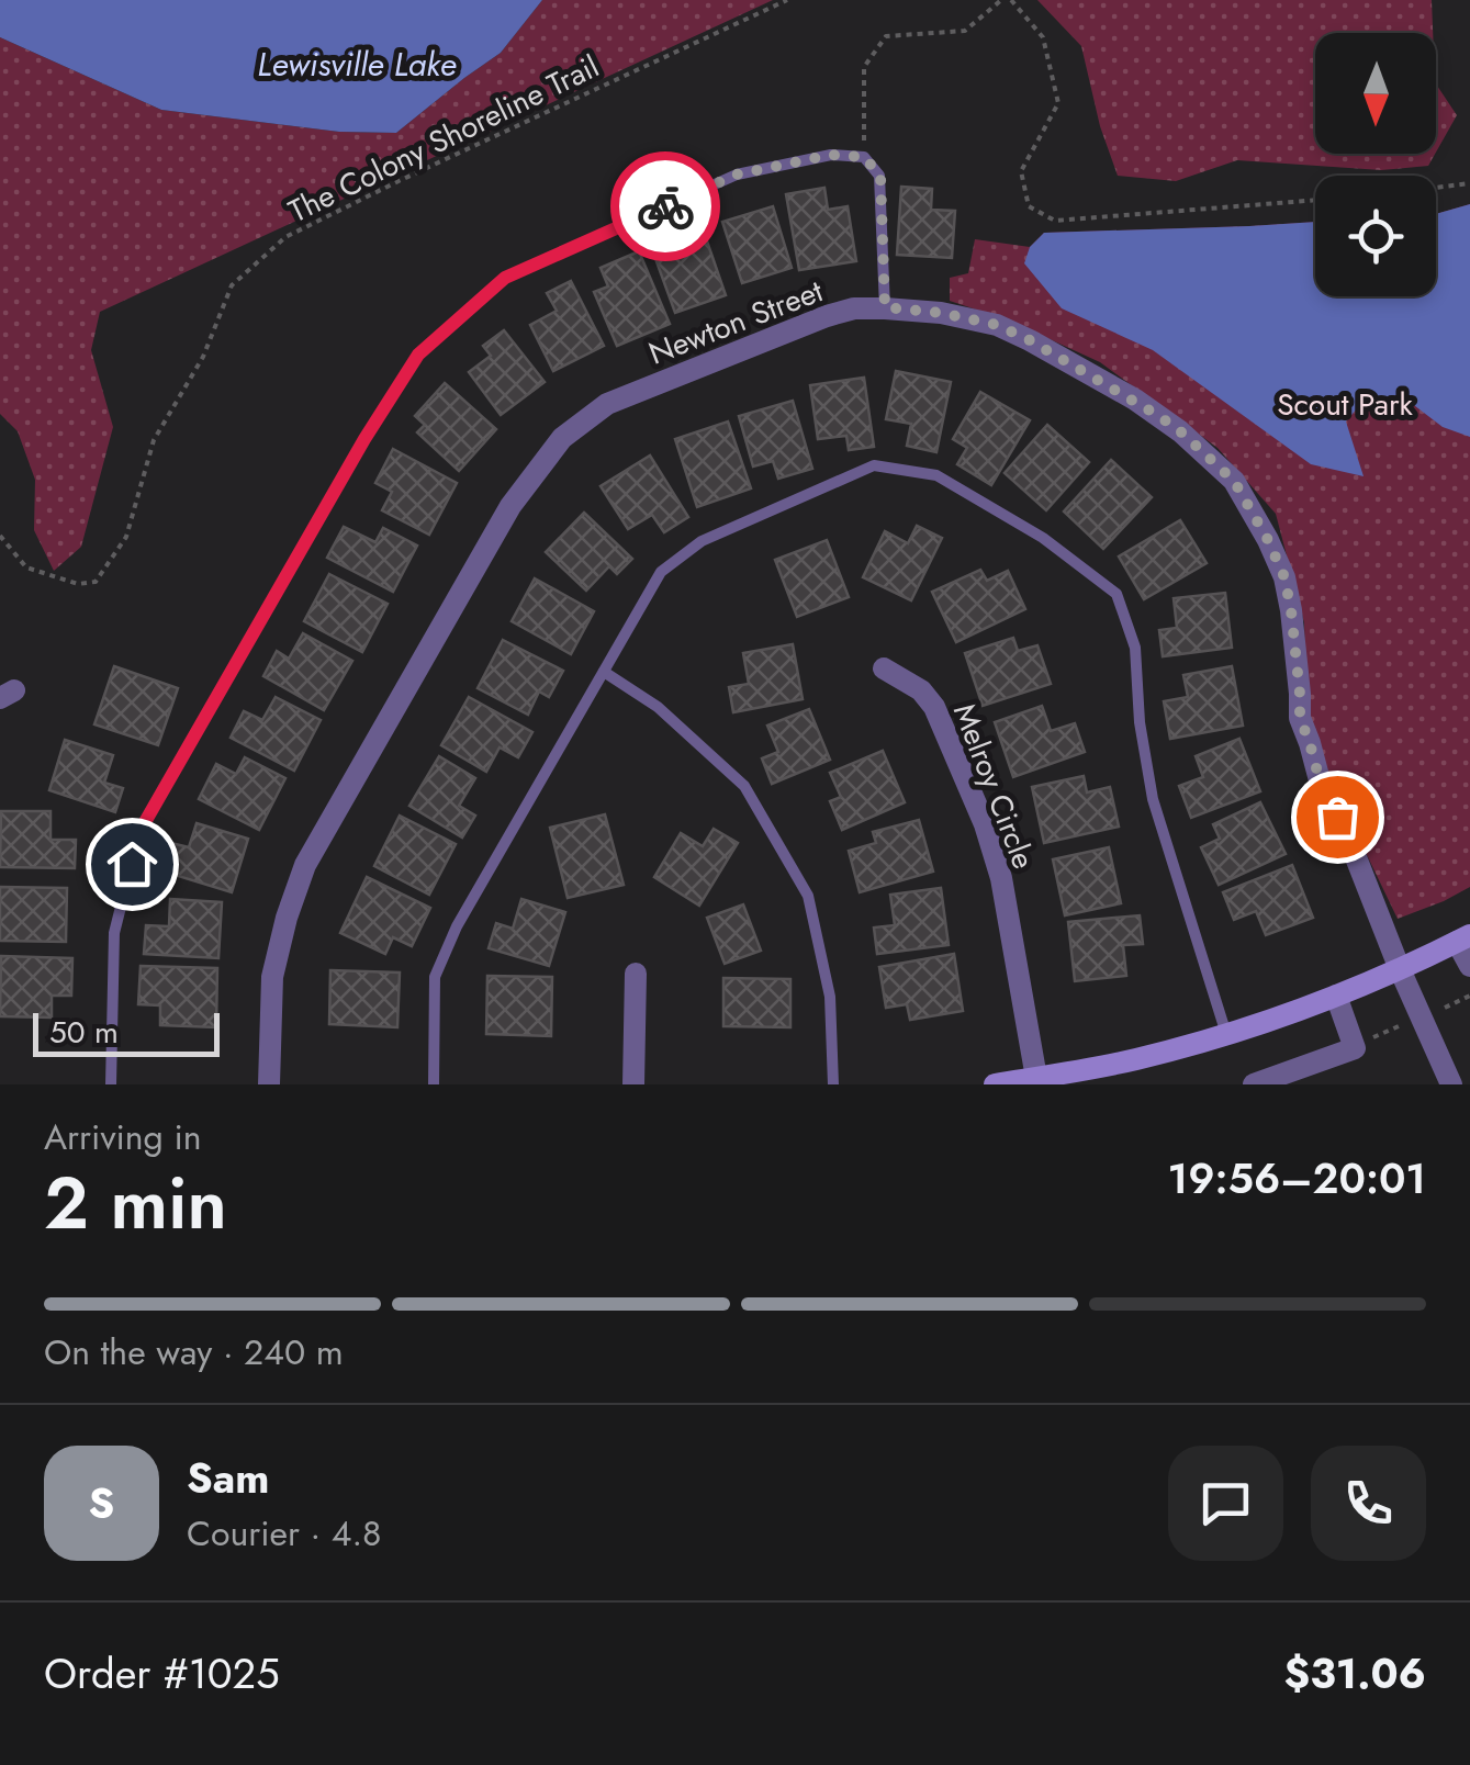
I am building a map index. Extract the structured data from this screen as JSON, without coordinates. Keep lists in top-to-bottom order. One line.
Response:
{"streets":{"street":["Newton Street","Melroy Circle"],"path":["The Colony Shoreline Trail"]},"water":["Lewisville Lake"],"parks":["Scout Park"],"scale_bar":"50 m","north":"bottom","page":{"scale":"50 m","heading":["2 min","Arriving in","19:56–20:01"],"panel":["Sam","Courier · 4.8","Order #1025","$31.06"],"bar":"On the way · 240 m","round":"S"}}
